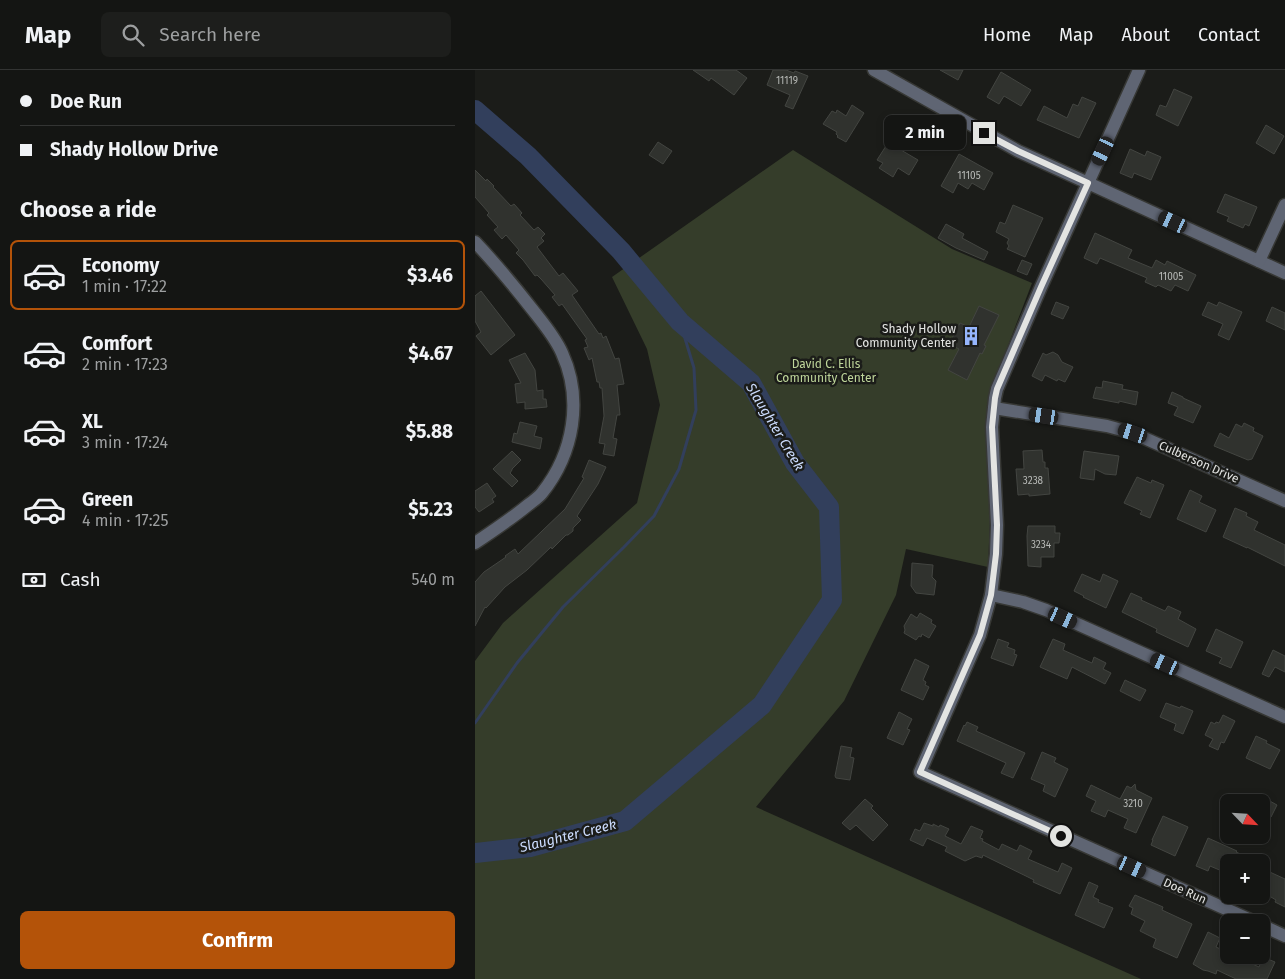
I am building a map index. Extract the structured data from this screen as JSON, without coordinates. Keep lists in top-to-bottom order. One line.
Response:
{"streets":{"street":["Culberson Drive","Doe Run"]},"crossings":[["Culberson Drive","Doe Run"]],"water":["Slaughter Creek"],"parks":["David C. Ellis Community Center"],"places":{"building":["Shady Hollow Community Center"]},"house_numbers":["11119","11105","11005","3238","3234","3210"],"north":"bottom right","page":{"header":"Map","search":"Search here","nav":["Home","Map","About","Contact"],"banner":["Doe Run","Shady Hollow Drive"],"bubble":"2 min","heading":"Choose a ride","list":[{"name":"Economy","note":"1 min · 17:22","value":"$3.46"},{"name":"Comfort","note":"2 min · 17:23","value":"$4.67"},{"name":"XL","note":"3 min · 17:24","value":"$5.88"},{"name":"Green","note":"4 min · 17:25","value":"$5.23"}],"pay":["Cash","540 m"],"map_buttons":["+","−"],"buttons":"Confirm"}}
